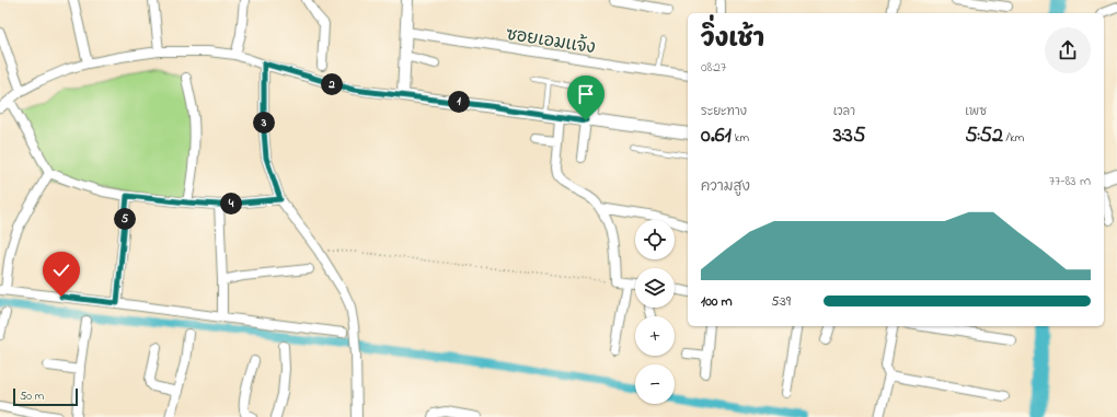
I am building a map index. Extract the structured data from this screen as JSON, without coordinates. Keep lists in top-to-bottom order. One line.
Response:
{"streets":{"street":["ซอยเอมแจ้ง"]},"scale_bar":"50 m","page":{"heading":["วิ่งเช้า","08:27"],"pins":["2","1","3","4","5"],"stats":[["ระยะทาง","0.61 km"],["เวลา","3:35"],["เพซ","5:52 /km"]],"chart":["ความสูง","77–83 m"],"map_buttons":["+","−"],"list":[{"name":"100 m","note":"5:39"}],"scale":"50 m"}}
